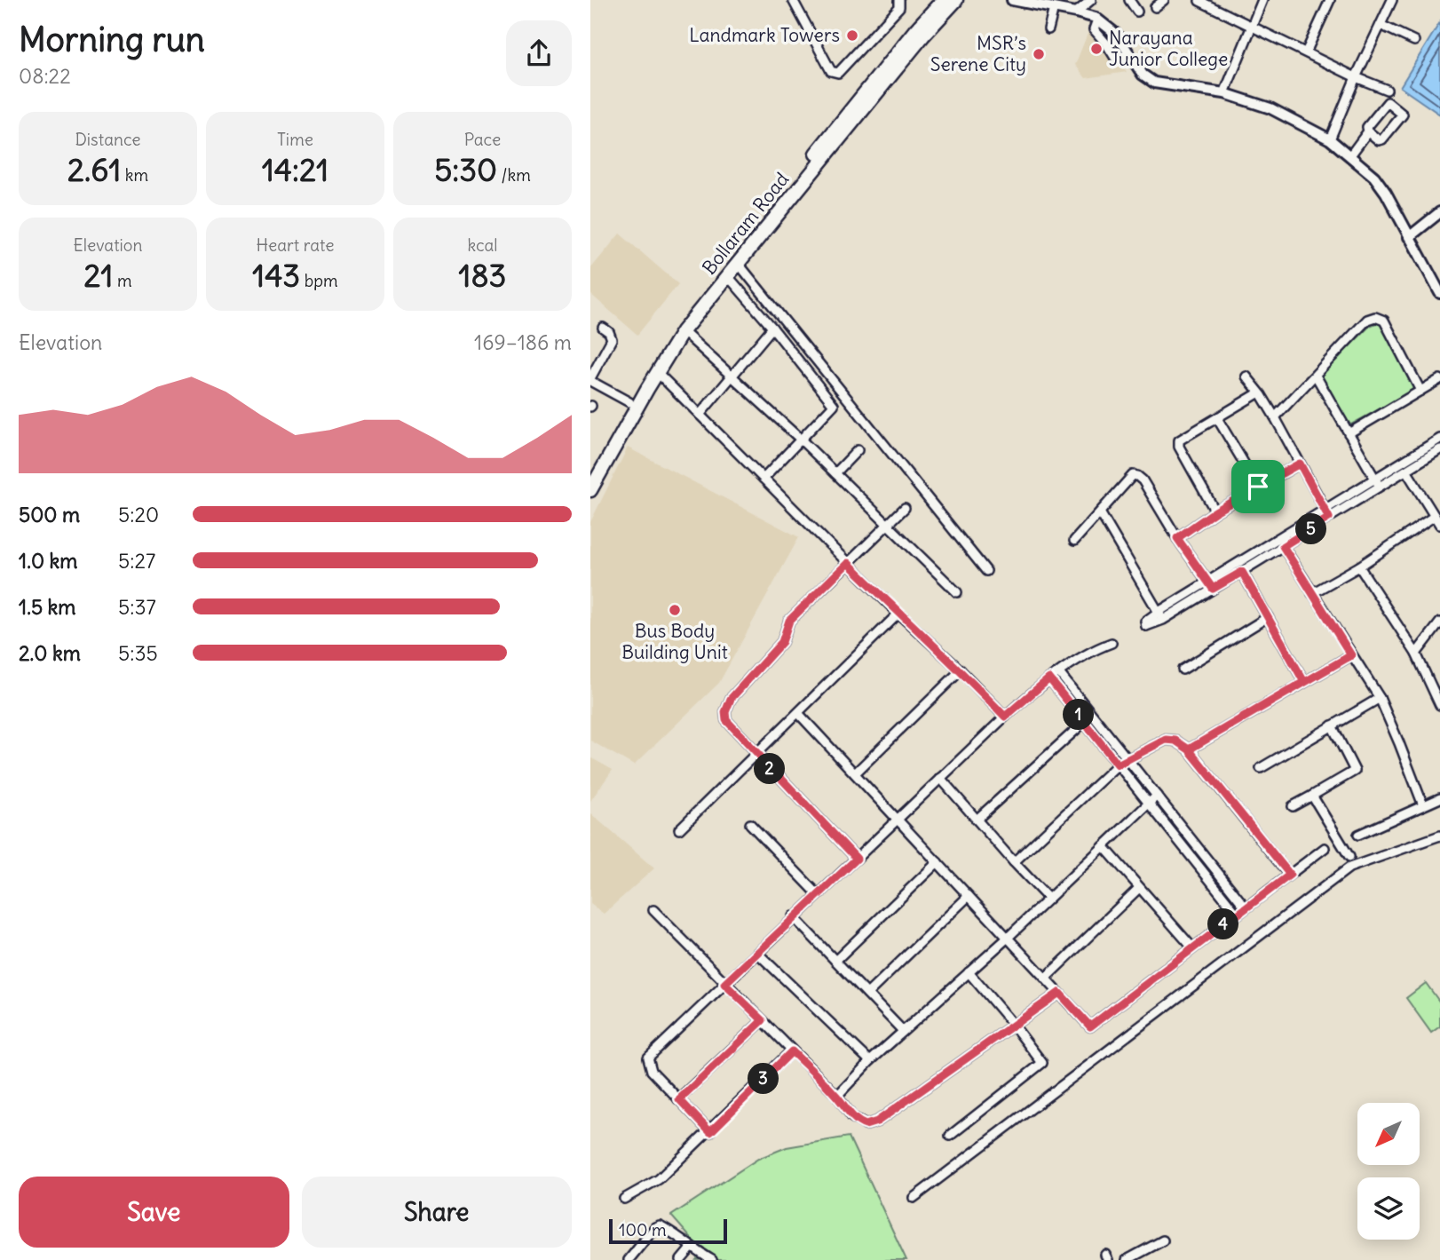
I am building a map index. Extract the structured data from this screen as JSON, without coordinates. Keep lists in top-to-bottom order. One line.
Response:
{"streets":{"main road":["Bollaram Road"]},"places":["Landmark Towers","Narayana Junior College","MSR’s Serene City","Bus Body Building Unit"],"scale_bar":"100 m","north":"bottom left","page":{"heading":["Morning run","08:22"],"stats":[["Distance","2.61 km"],["Time","14:21"],["Pace","5:30 /km"],["Elevation","21 m"],["Heart rate","143 bpm"],["kcal","183"]],"chart":["Elevation","169–186 m"],"list":[{"name":"500 m","note":"5:20"},{"name":"1.0 km","note":"5:27"},{"name":"1.5 km","note":"5:37"},{"name":"2.0 km","note":"5:35"}],"pins":["5","1","2","4","3"],"buttons":["Save","Share"],"scale":"100 m"}}
